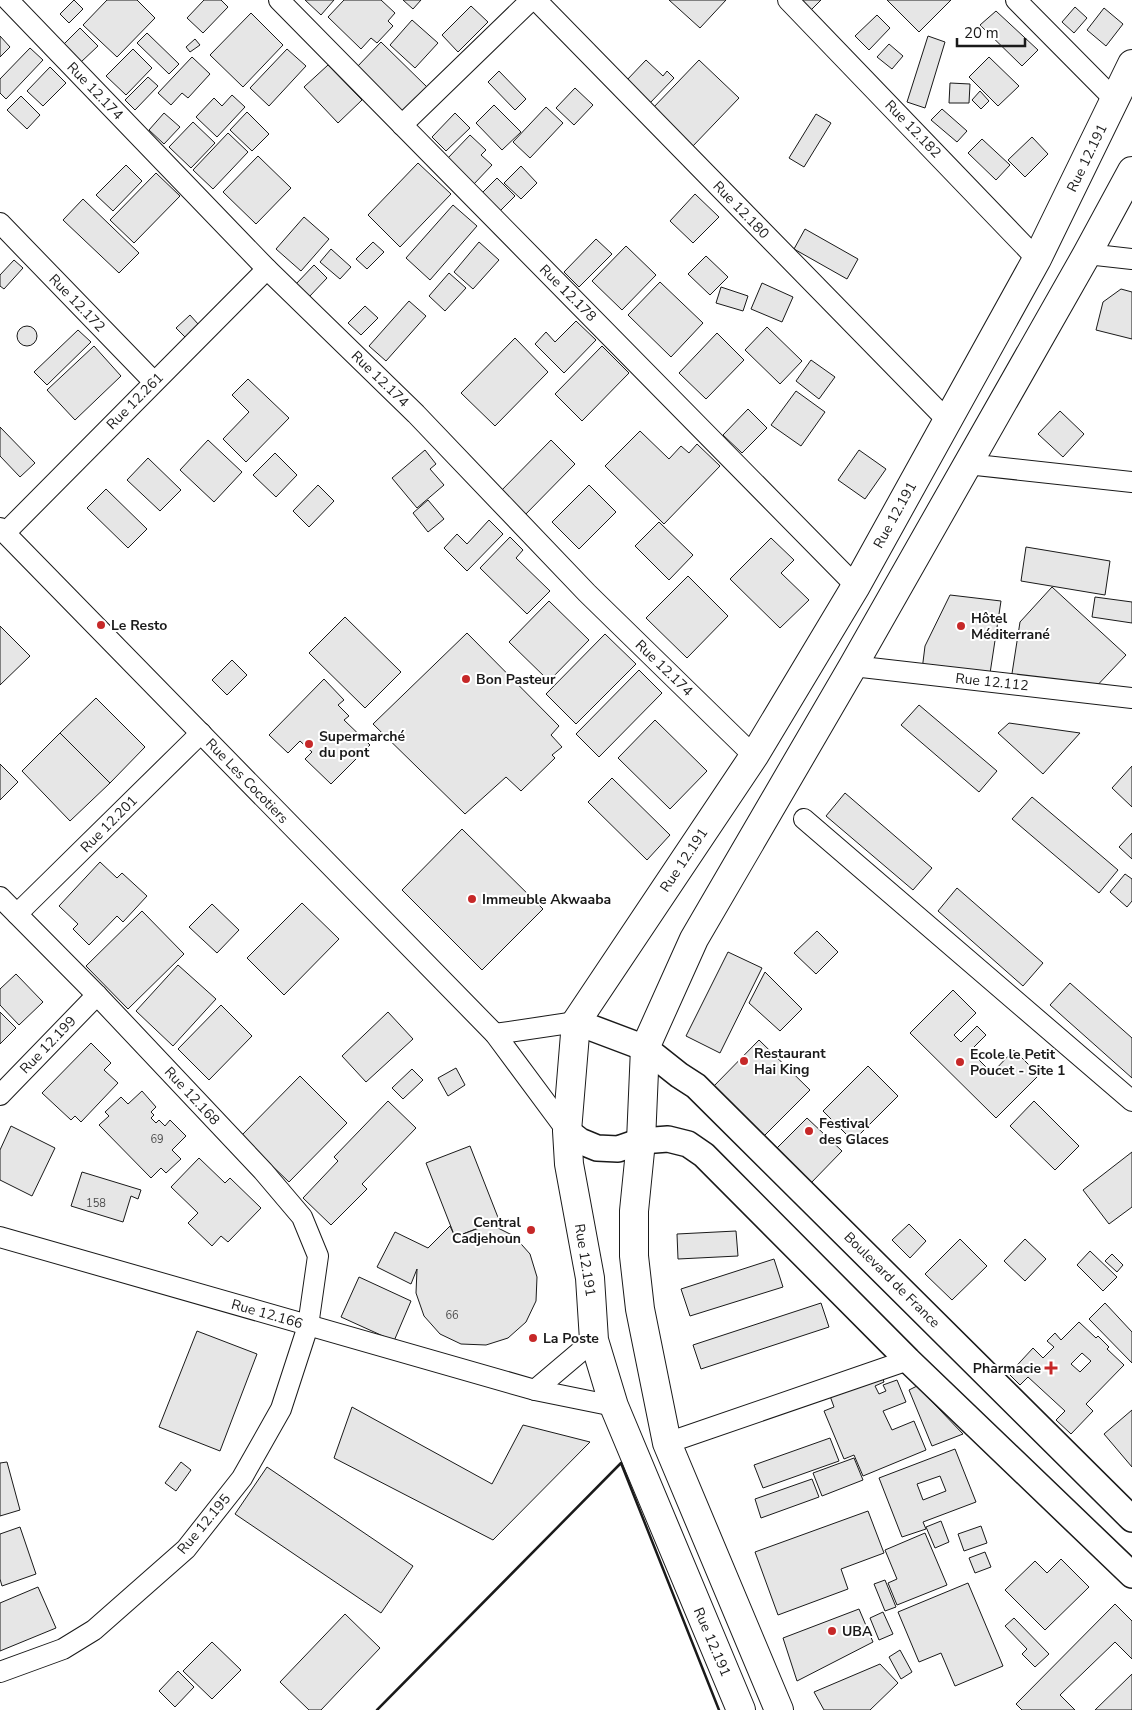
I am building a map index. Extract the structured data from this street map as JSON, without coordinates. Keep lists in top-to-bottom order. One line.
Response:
{"streets":{"main road":["Rue 12.191"],"street":["Rue 12.174","Rue 12.182","Rue 12.180","Rue 12.178","Rue 12.172","Rue 12.261","Rue 12.112","Rue Les Cocotiers","Rue 12.201","Rue 12.199","Rue 12.168","Boulevard de France","Rue 12.166","Rue 12.195"]},"crossings":[["Rue 12.174","Rue 12.191"],["Rue 12.174","Rue 12.261"],["Rue 12.182","Rue 12.191"],["Rue 12.191","Rue 12.180"],["Rue 12.191","Rue 12.178"],["Rue 12.191","Rue Les Cocotiers"],["Rue 12.191","Boulevard de France"],["Rue 12.191","Rue 12.166"],["Rue 12.172","Rue 12.261"],["Rue 12.261","Rue Les Cocotiers"],["Rue Les Cocotiers","Rue 12.201"],["Rue 12.201","Rue 12.168"],["Rue 12.199","Rue 12.168"],["Rue 12.168","Rue 12.166"],["Rue 12.168","Rue 12.195"],["Rue 12.166","Rue 12.195"]],"places":{"other":["Le Resto","Hôtel Méditerrané","Bon Pasteur","Supermarché du pont","Immeuble Akwaaba","Restaurant Hai King","Ecole le Petit Poucet - Site 1","Festival des Glaces","Central Cadjehoun","La Poste","UBA"],"health":["Pharmacie"]},"house_numbers":["69","158","66"],"scale_bar":"20 m"}
